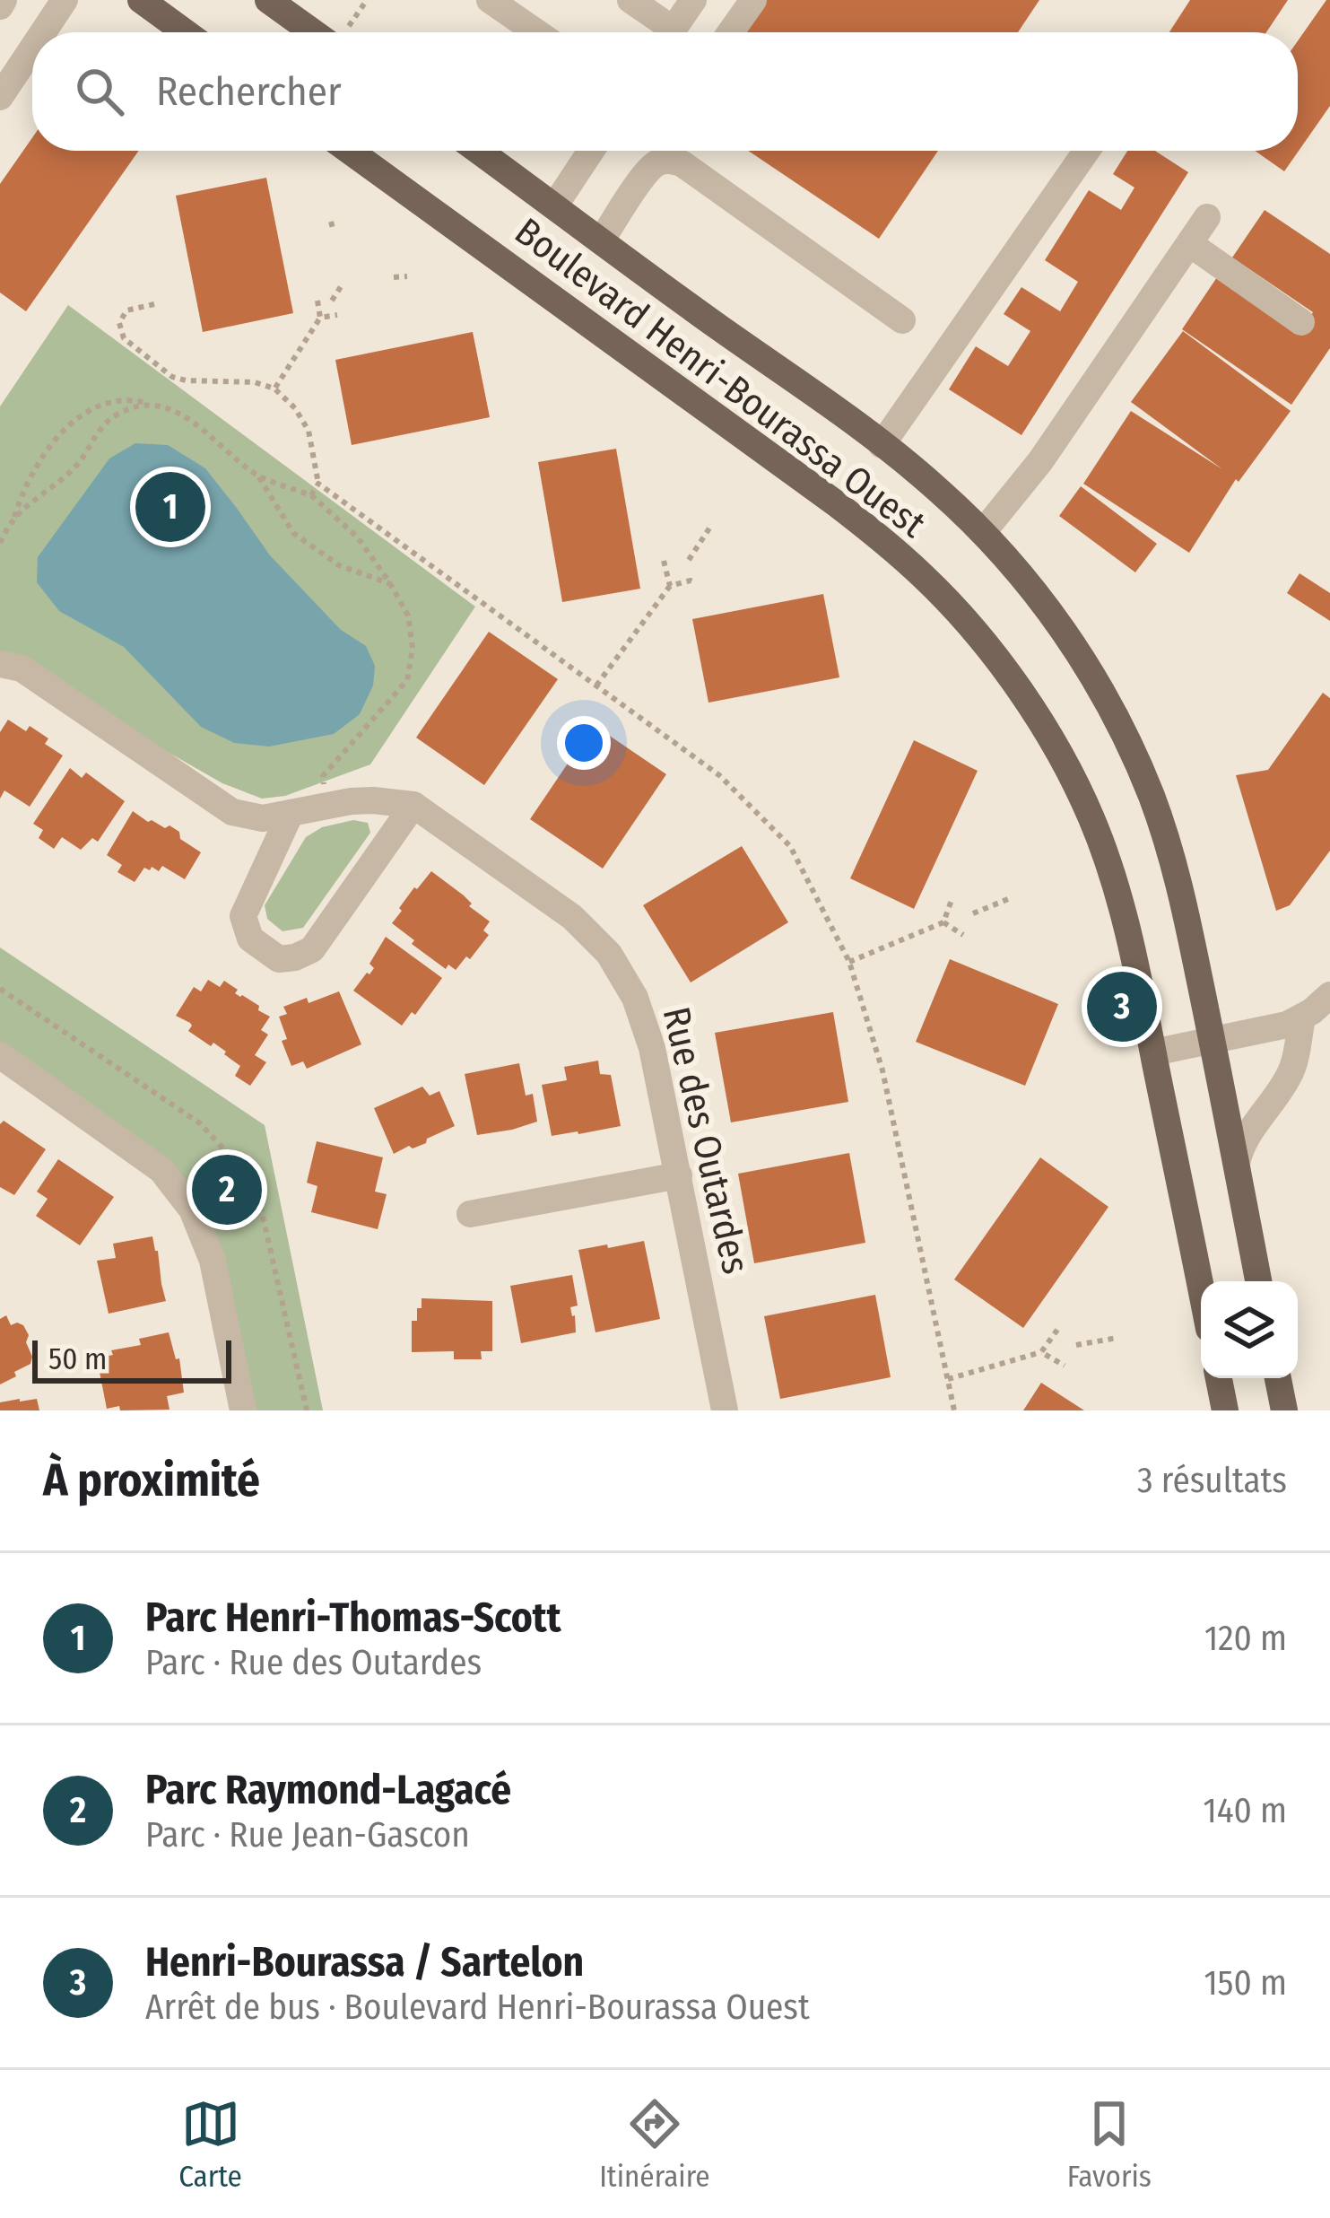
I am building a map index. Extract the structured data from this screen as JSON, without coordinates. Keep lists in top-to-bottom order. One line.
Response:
{"streets":{"main road":["Boulevard Henri-Bourassa Ouest"],"street":["Rue des Outardes"]},"scale_bar":"50 m","page":{"search":"Rechercher","pins":["1","3","2"],"scale":"50 m","heading":["À proximité","3 résultats"],"list":[{"mark":"1","name":"Parc Henri-Thomas-Scott","note":"Parc · Rue des Outardes","value":"120 m"},{"mark":"2","name":"Parc Raymond-Lagacé","note":"Parc · Rue Jean-Gascon","value":"140 m"},{"mark":"3","name":"Henri-Bourassa / Sartelon","note":"Arrêt de bus · Boulevard Henri-Bourassa Ouest","value":"150 m"}],"nav":["Carte","Itinéraire","Favoris"]}}
